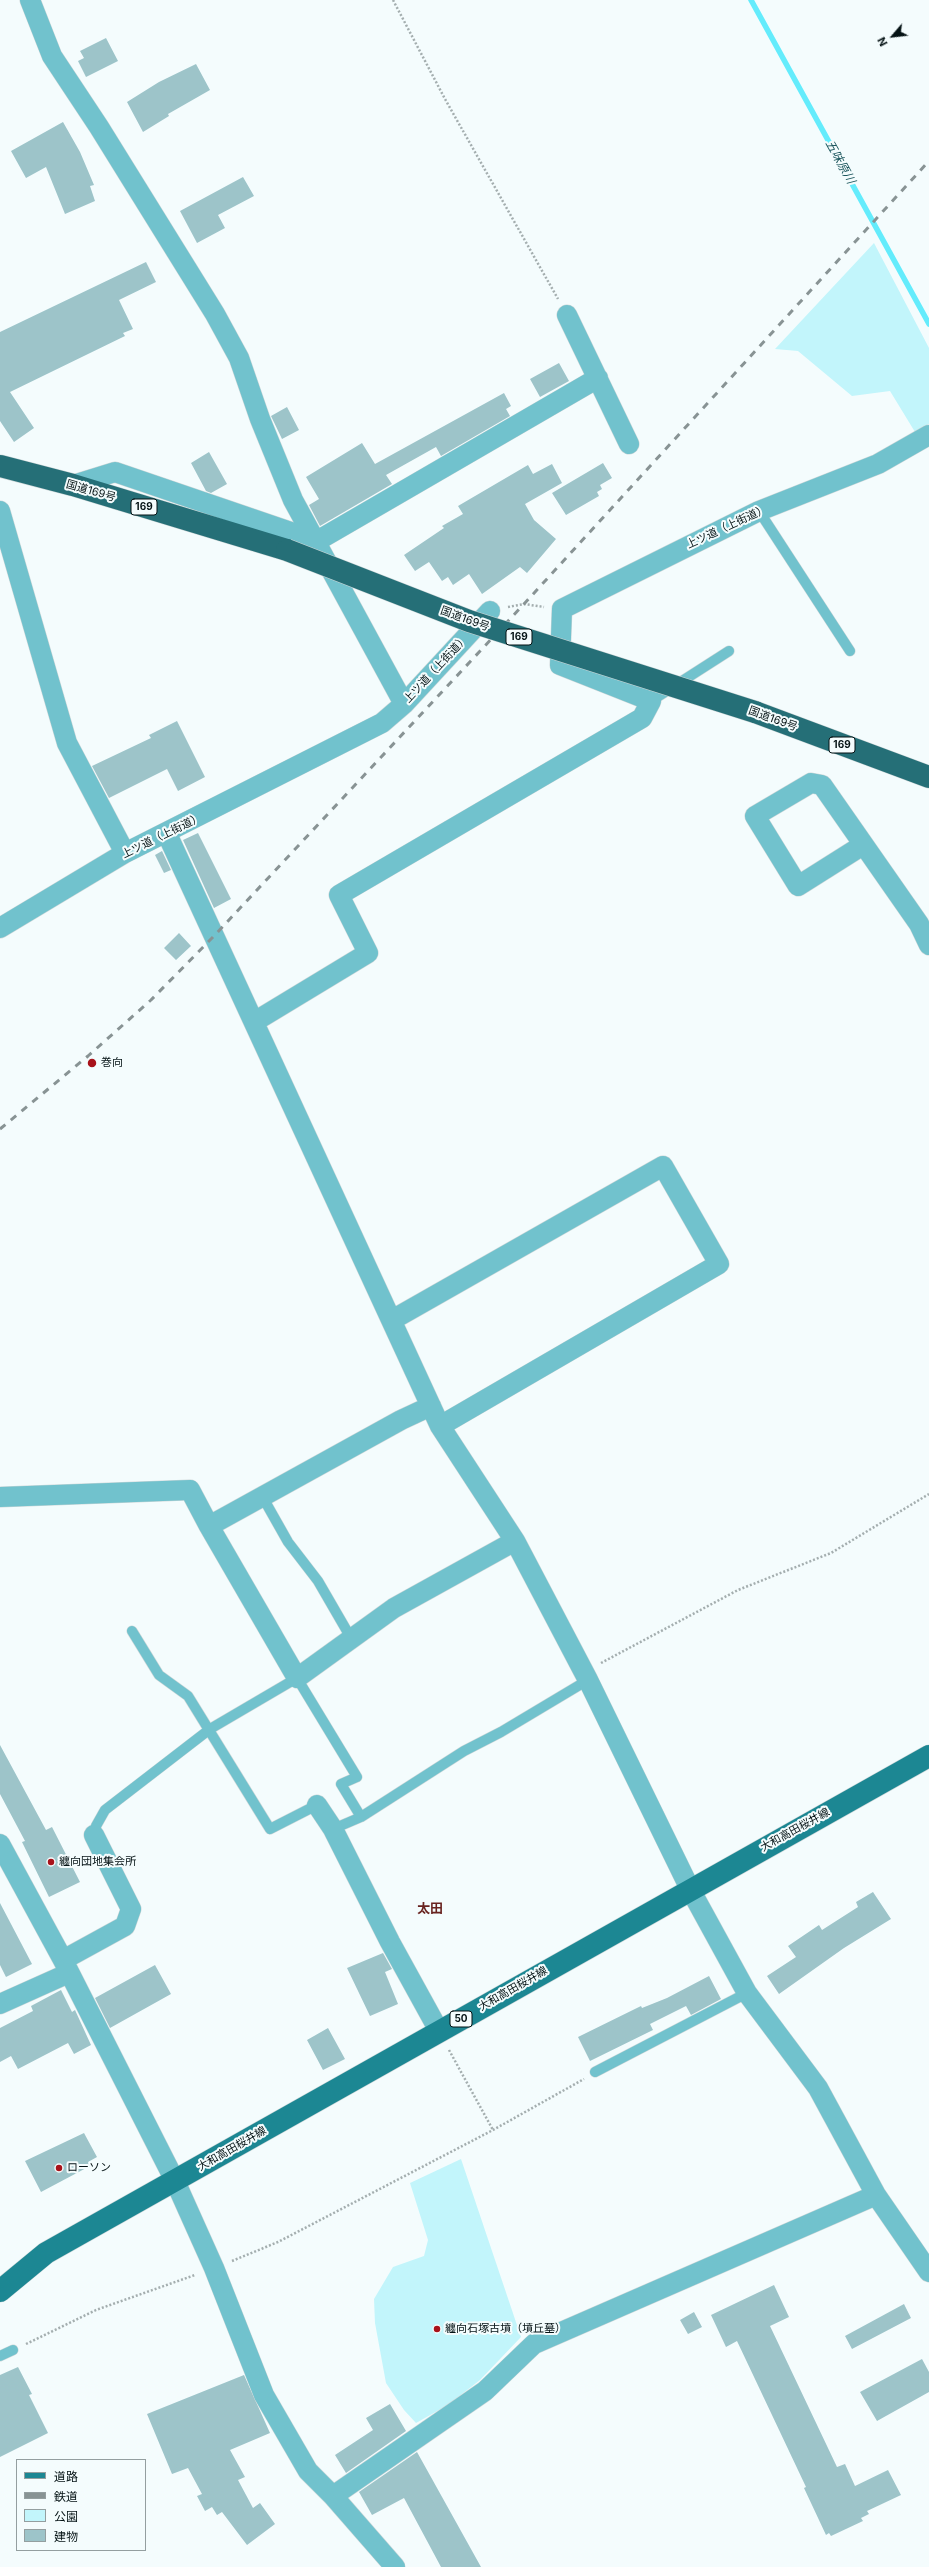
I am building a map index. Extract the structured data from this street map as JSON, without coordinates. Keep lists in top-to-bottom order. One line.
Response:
{"streets":{"highway":["国道169号","169"],"main road":["大和高田桜井線","50"],"street":["上ツ道（上街道）"]},"districts":["太田"],"water":["五味原川"],"places":["巻向","纏向団地集会所","ローソン","纏向石塚古墳（墳丘墓）"],"legend":["道路","鉄道","公園","建物"],"north":"bottom left"}
